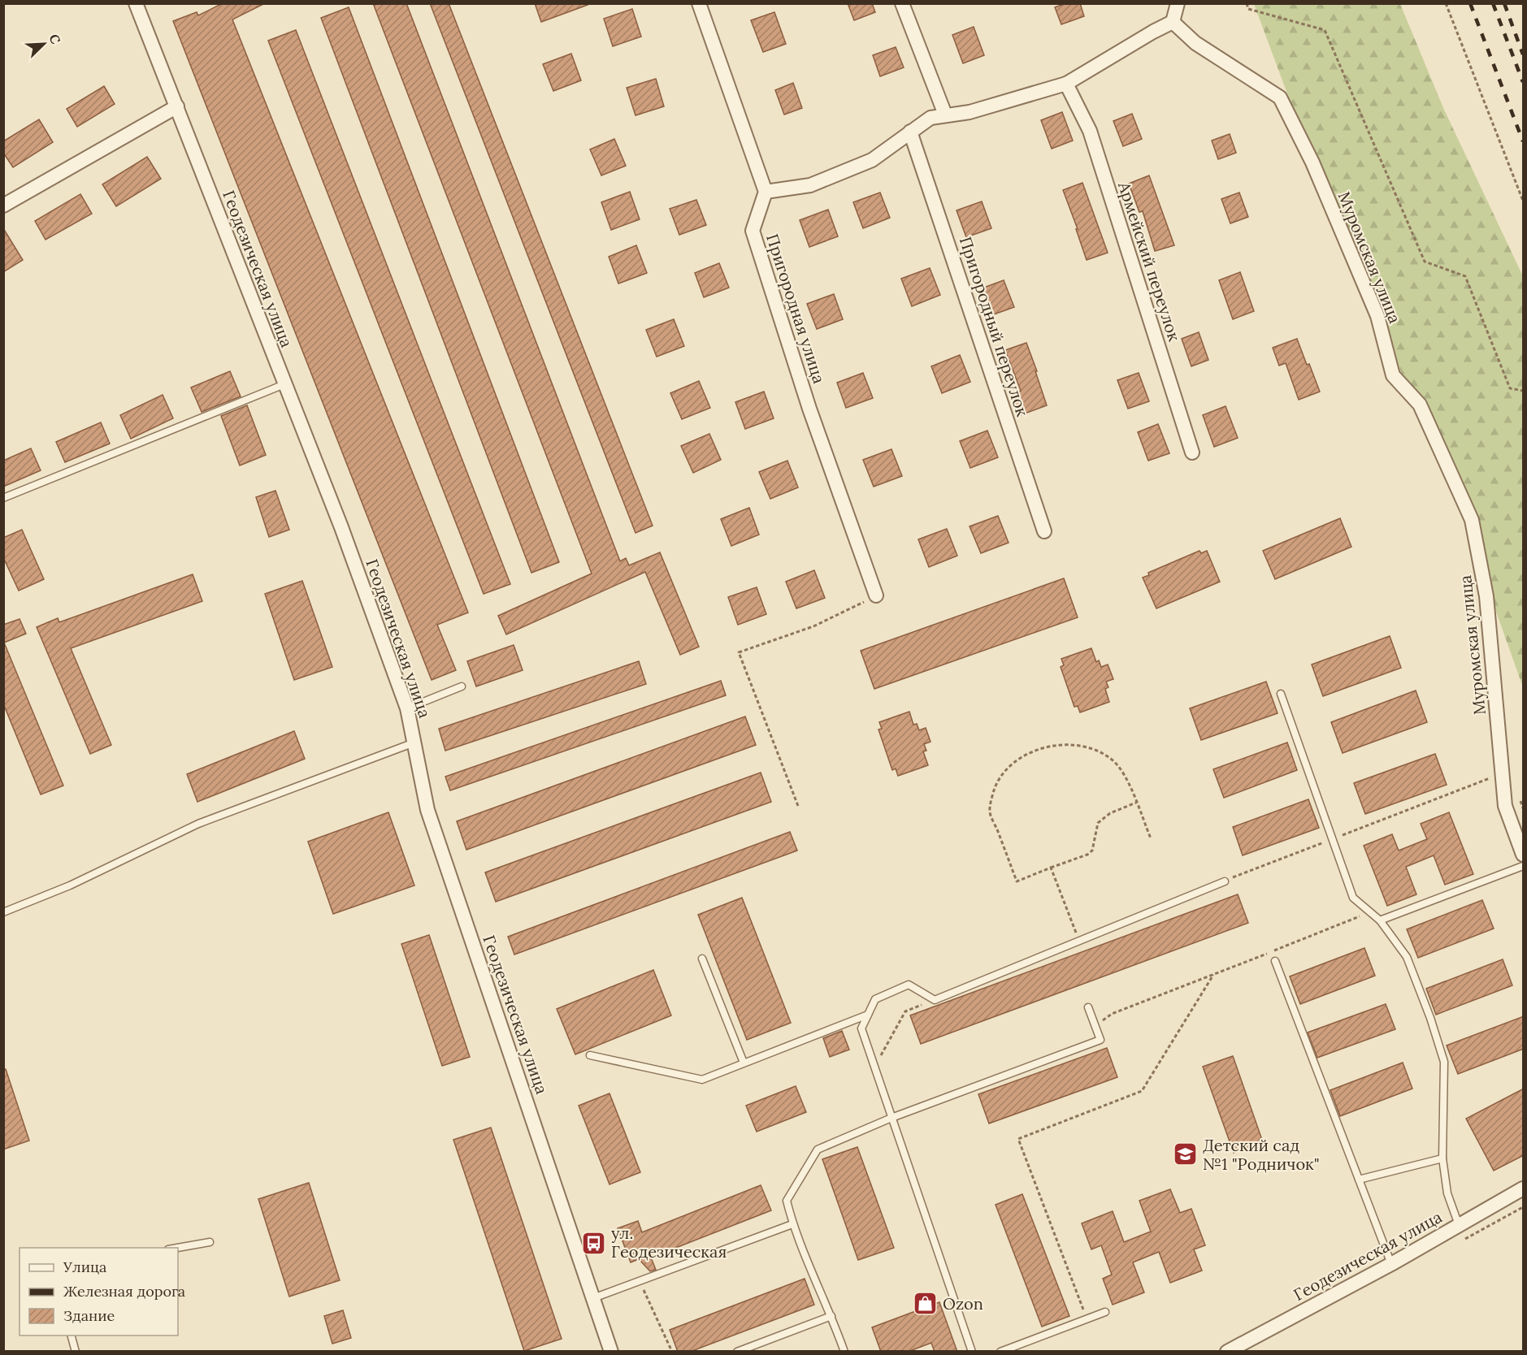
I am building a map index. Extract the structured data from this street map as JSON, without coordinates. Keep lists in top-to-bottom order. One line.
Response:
{"streets":{"street":["Муромская улица","Армейский переулок","Геодезическая улица","Пригородная улица","Пригородный переулок"]},"places":{"school or university":["Детский сад №1 \"Родничок\""],"bus stop":["ул. Геодезическая"],"shop":["Ozon"]},"legend":["Улица","Железная дорога","Здание"],"north":"top right"}
